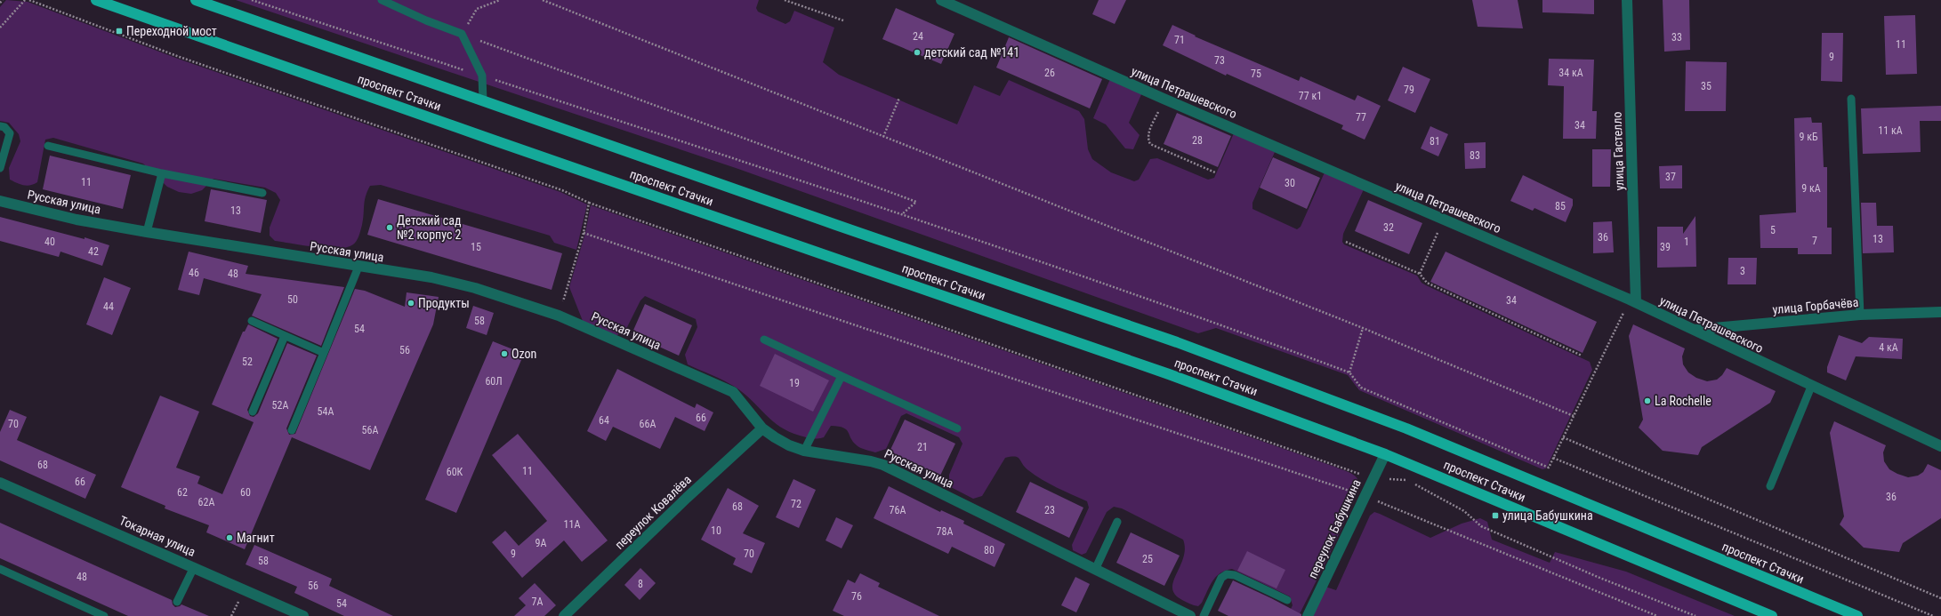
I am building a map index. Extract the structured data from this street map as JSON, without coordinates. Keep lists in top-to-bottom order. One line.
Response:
{"streets":{"main road":["проспект Стачки"],"street":["улица Петрашевского","улица Гастелло","Русская улица","улица Горбачёва","переулок Ковалёва","переулок Бабушкина","Токарная улица"]},"crossings":[["проспект Стачки","переулок Бабушкина"],["улица Петрашевского","улица Гастелло"],["улица Петрашевского","улица Горбачёва"],["Русская улица","переулок Ковалёва"]],"places":{"transit":["Переходной мост","улица Бабушкина"],"other":["детский сад №141","Детский сад №2 корпус 2","Продукты","Ozon","La Rochelle","Магнит"]},"house_numbers":["24","33","71","11","9","73","26","34 кА","75","35","79","77 к1","77","34","11 кА","9 кБ","28","81","83","37","11","30","9 кА","85","13","32","5","36","13","7","40","1","15","39","42","3","46","48","50","34","44","58","54","4 кА","56","52","60Л","19","52А","54А","66","64","70","66А","56А","21","68","11","60К","66","62","60","36","62А","72","68","76А","23","11А","10","78А","9А","80","9","70","25","58","48","8","56","76","7А","54"]}
